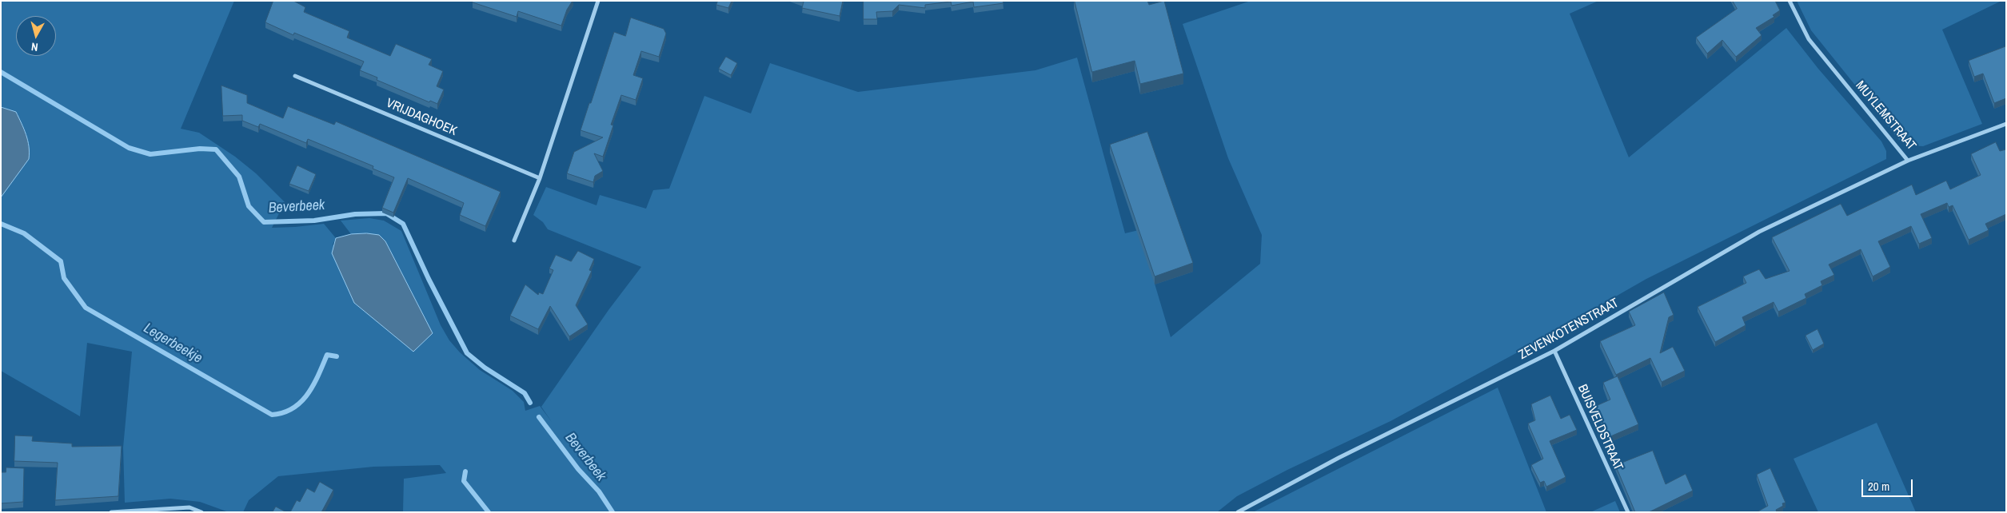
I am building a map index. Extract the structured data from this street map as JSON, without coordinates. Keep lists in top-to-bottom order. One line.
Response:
{"streets":{"street":["MUYLEMSTRAAT","VRIJDAGHOEK","ZEVENKOTENSTRAAT","BUISVELDSTRAAT"]},"crossings":[["MUYLEMSTRAAT","ZEVENKOTENSTRAAT"],["ZEVENKOTENSTRAAT","BUISVELDSTRAAT"]],"water":["Beverbeek","Legerbeekje"],"scale_bar":"20 m","north":"bottom"}
